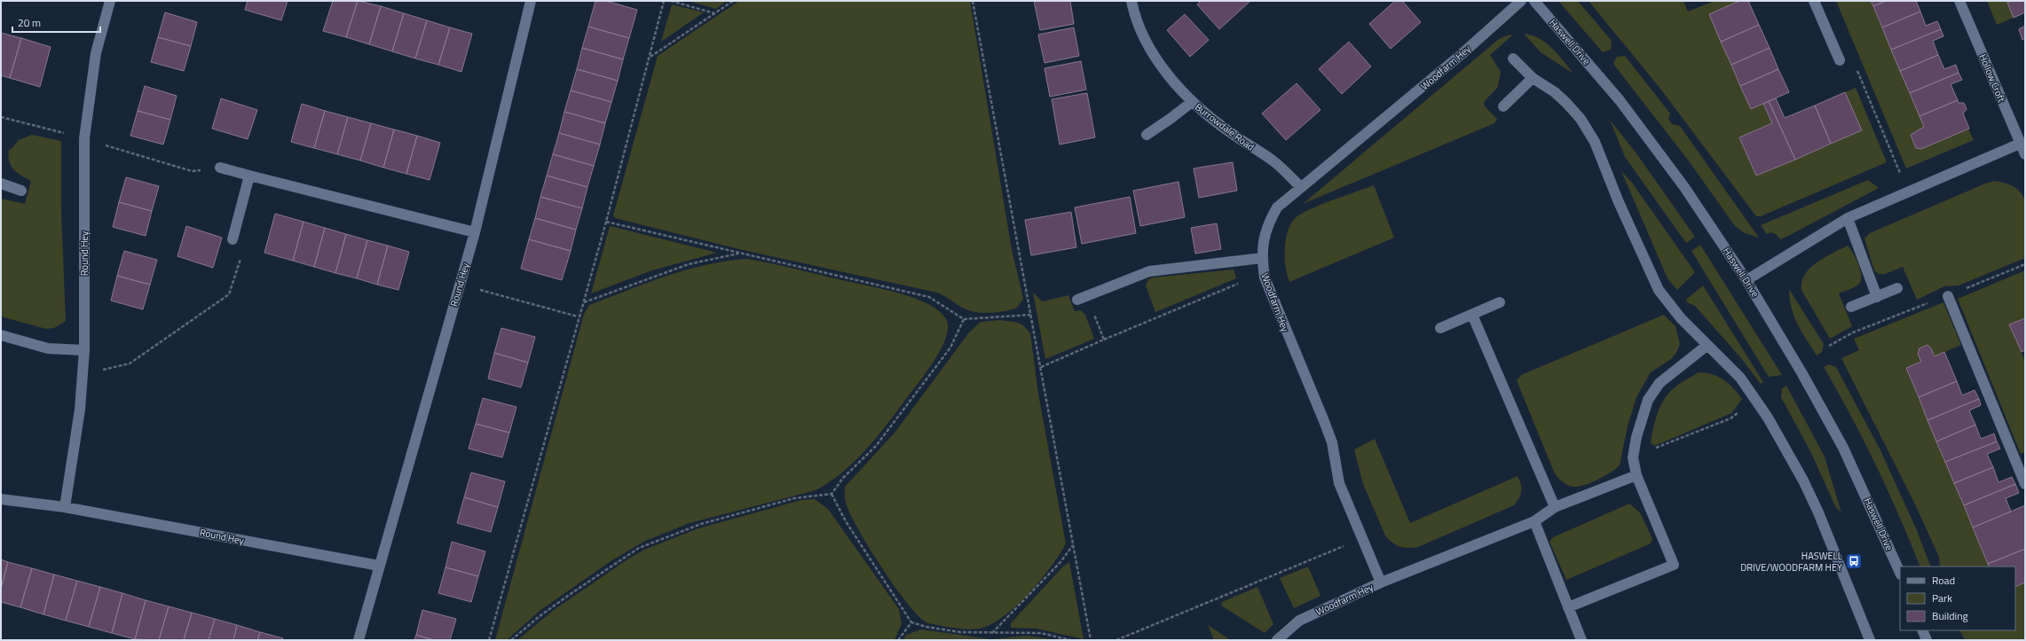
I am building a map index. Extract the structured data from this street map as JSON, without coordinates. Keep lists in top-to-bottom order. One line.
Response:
{"streets":{"street":["Haswell Drive","Woodfarm Hey","Hollow Croft","Burrowdale Road","Round Hey"]},"crossings":[["Woodfarm Hey","Burrowdale Road"]],"places":{"bus stop":["HASWELL DRIVE/WOODFARM HEY"]},"legend":["Road","Park","Building"],"scale_bar":"20 m"}
